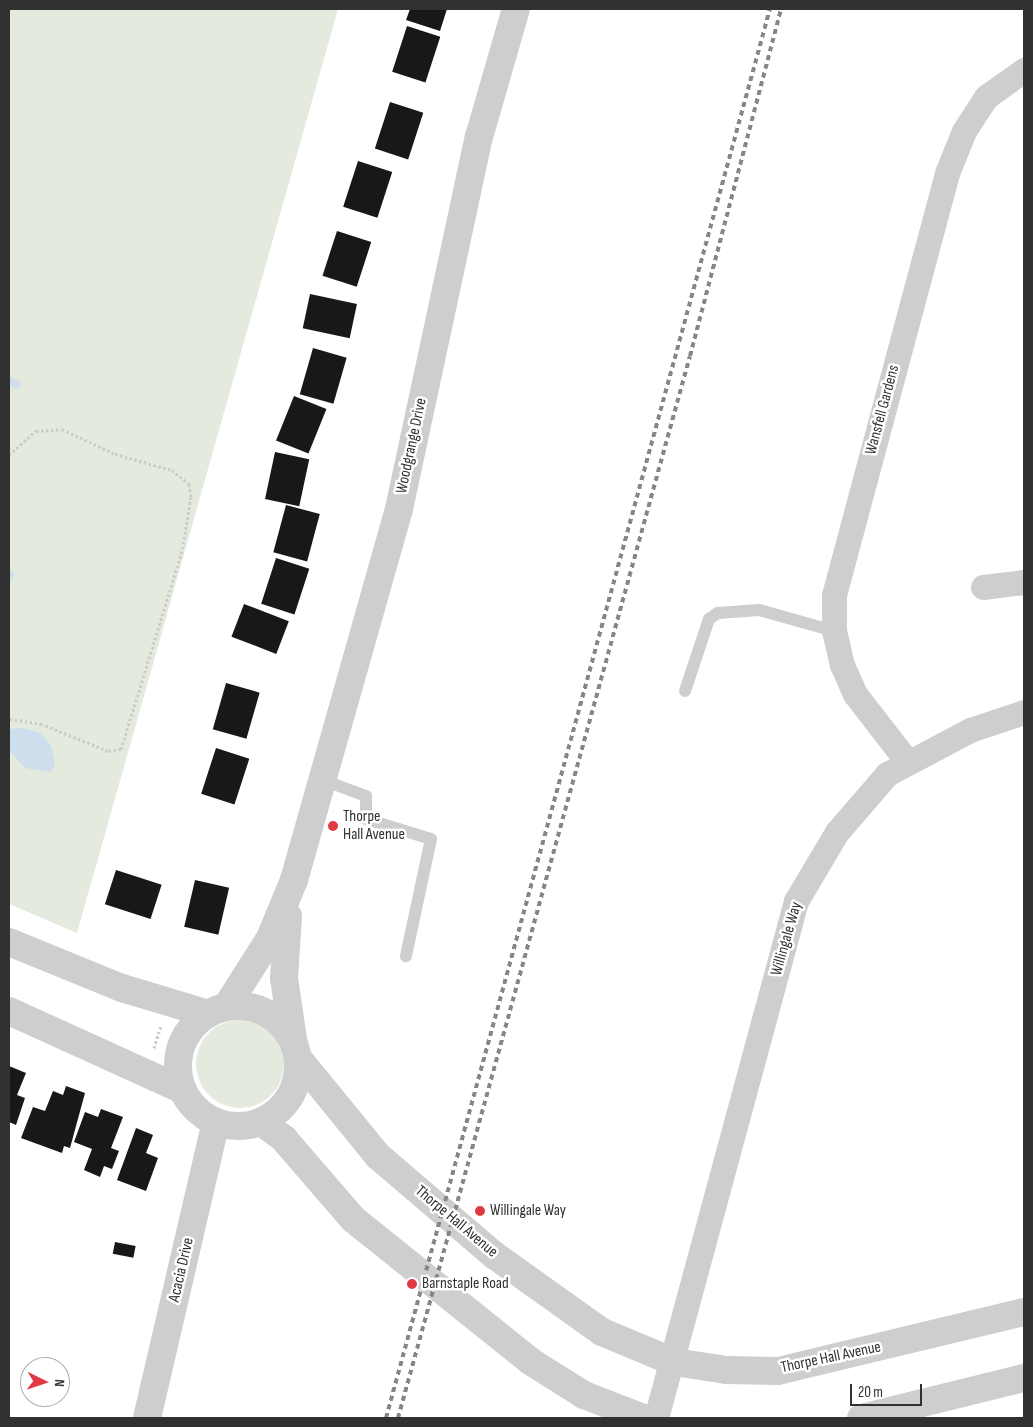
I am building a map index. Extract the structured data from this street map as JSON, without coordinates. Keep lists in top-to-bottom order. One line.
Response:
{"streets":{"street":["Wansfell Gardens","Woodgrange Drive","Willingale Way","Thorpe Hall Avenue","Acacia Drive"]},"crossings":[["Wansfell Gardens","Willingale Way"],["Woodgrange Drive","Thorpe Hall Avenue"],["Woodgrange Drive","Acacia Drive"],["Willingale Way","Thorpe Hall Avenue"],["Thorpe Hall Avenue","Acacia Drive"]],"places":["Thorpe Hall Avenue","Willingale Way","Barnstaple Road"],"scale_bar":"20 m","north":"right"}
